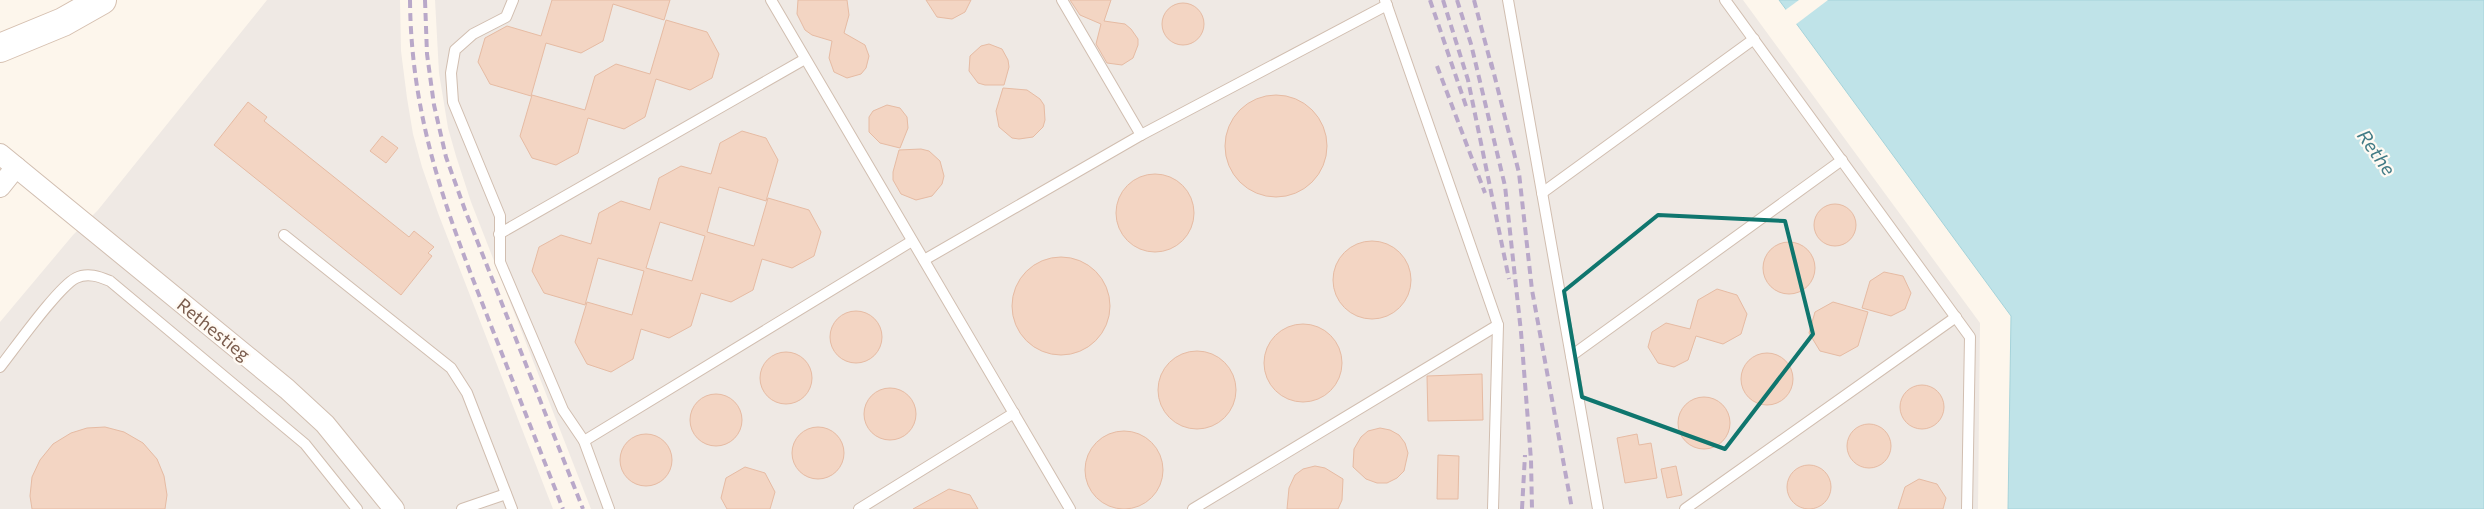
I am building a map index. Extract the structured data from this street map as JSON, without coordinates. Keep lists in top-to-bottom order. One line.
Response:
{"streets":{"street":["Rethestieg"]},"water":["Rethe"]}
